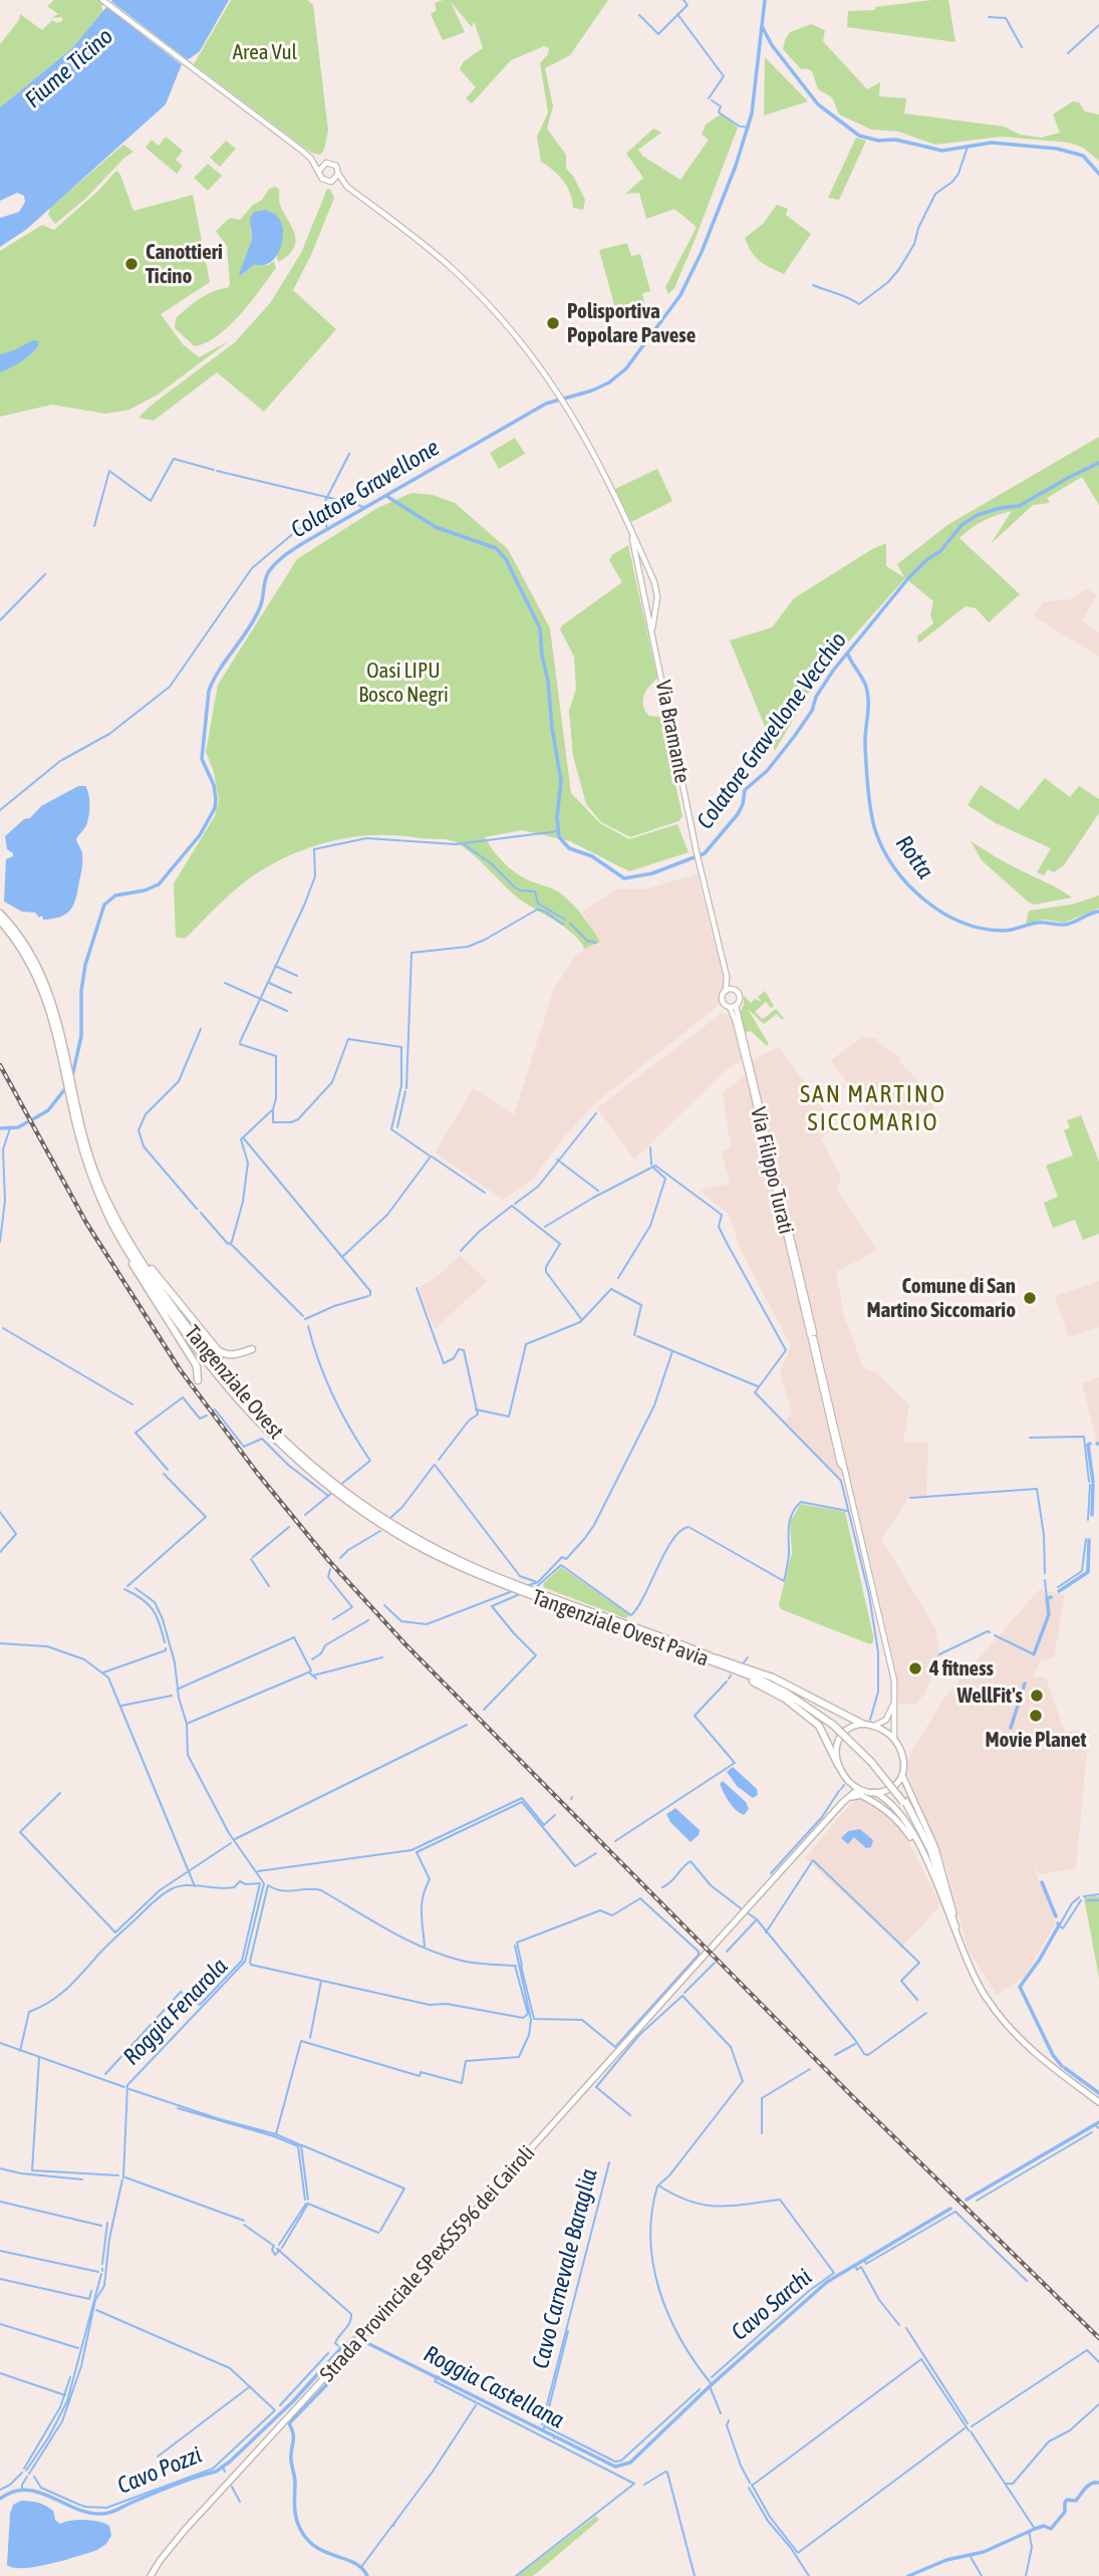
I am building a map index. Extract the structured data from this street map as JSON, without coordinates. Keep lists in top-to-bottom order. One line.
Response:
{"streets":{"highway":["Tangenziale Ovest","Tangenziale Ovest Pavia"],"main road":["Via Bramante","Via Filippo Turati","Strada Provinciale SPexSS596 dei Cairoli"]},"crossings":[["Via Filippo Turati","Strada Provinciale SPexSS596 dei Cairoli"],["Tangenziale Ovest","Tangenziale Ovest Pavia"]],"districts":["SAN MARTINO SICCOMARIO"],"water":["Fiume Ticino","Colatore Gravellone","Colatore Gravellone Vecchio","Rotta","Roggia Fenarola","Cavo Carnevale Baraglia","Cavo Sarchi","Roggia Castellana","Cavo Pozzi"],"parks":["Area Vul","Oasi LIPU Bosco Negri"],"places":["Canottieri Ticino","Polisportiva Popolare Pavese","Comune di San Martino Siccomario","4 fitness","WellFit's","Movie Planet"]}
